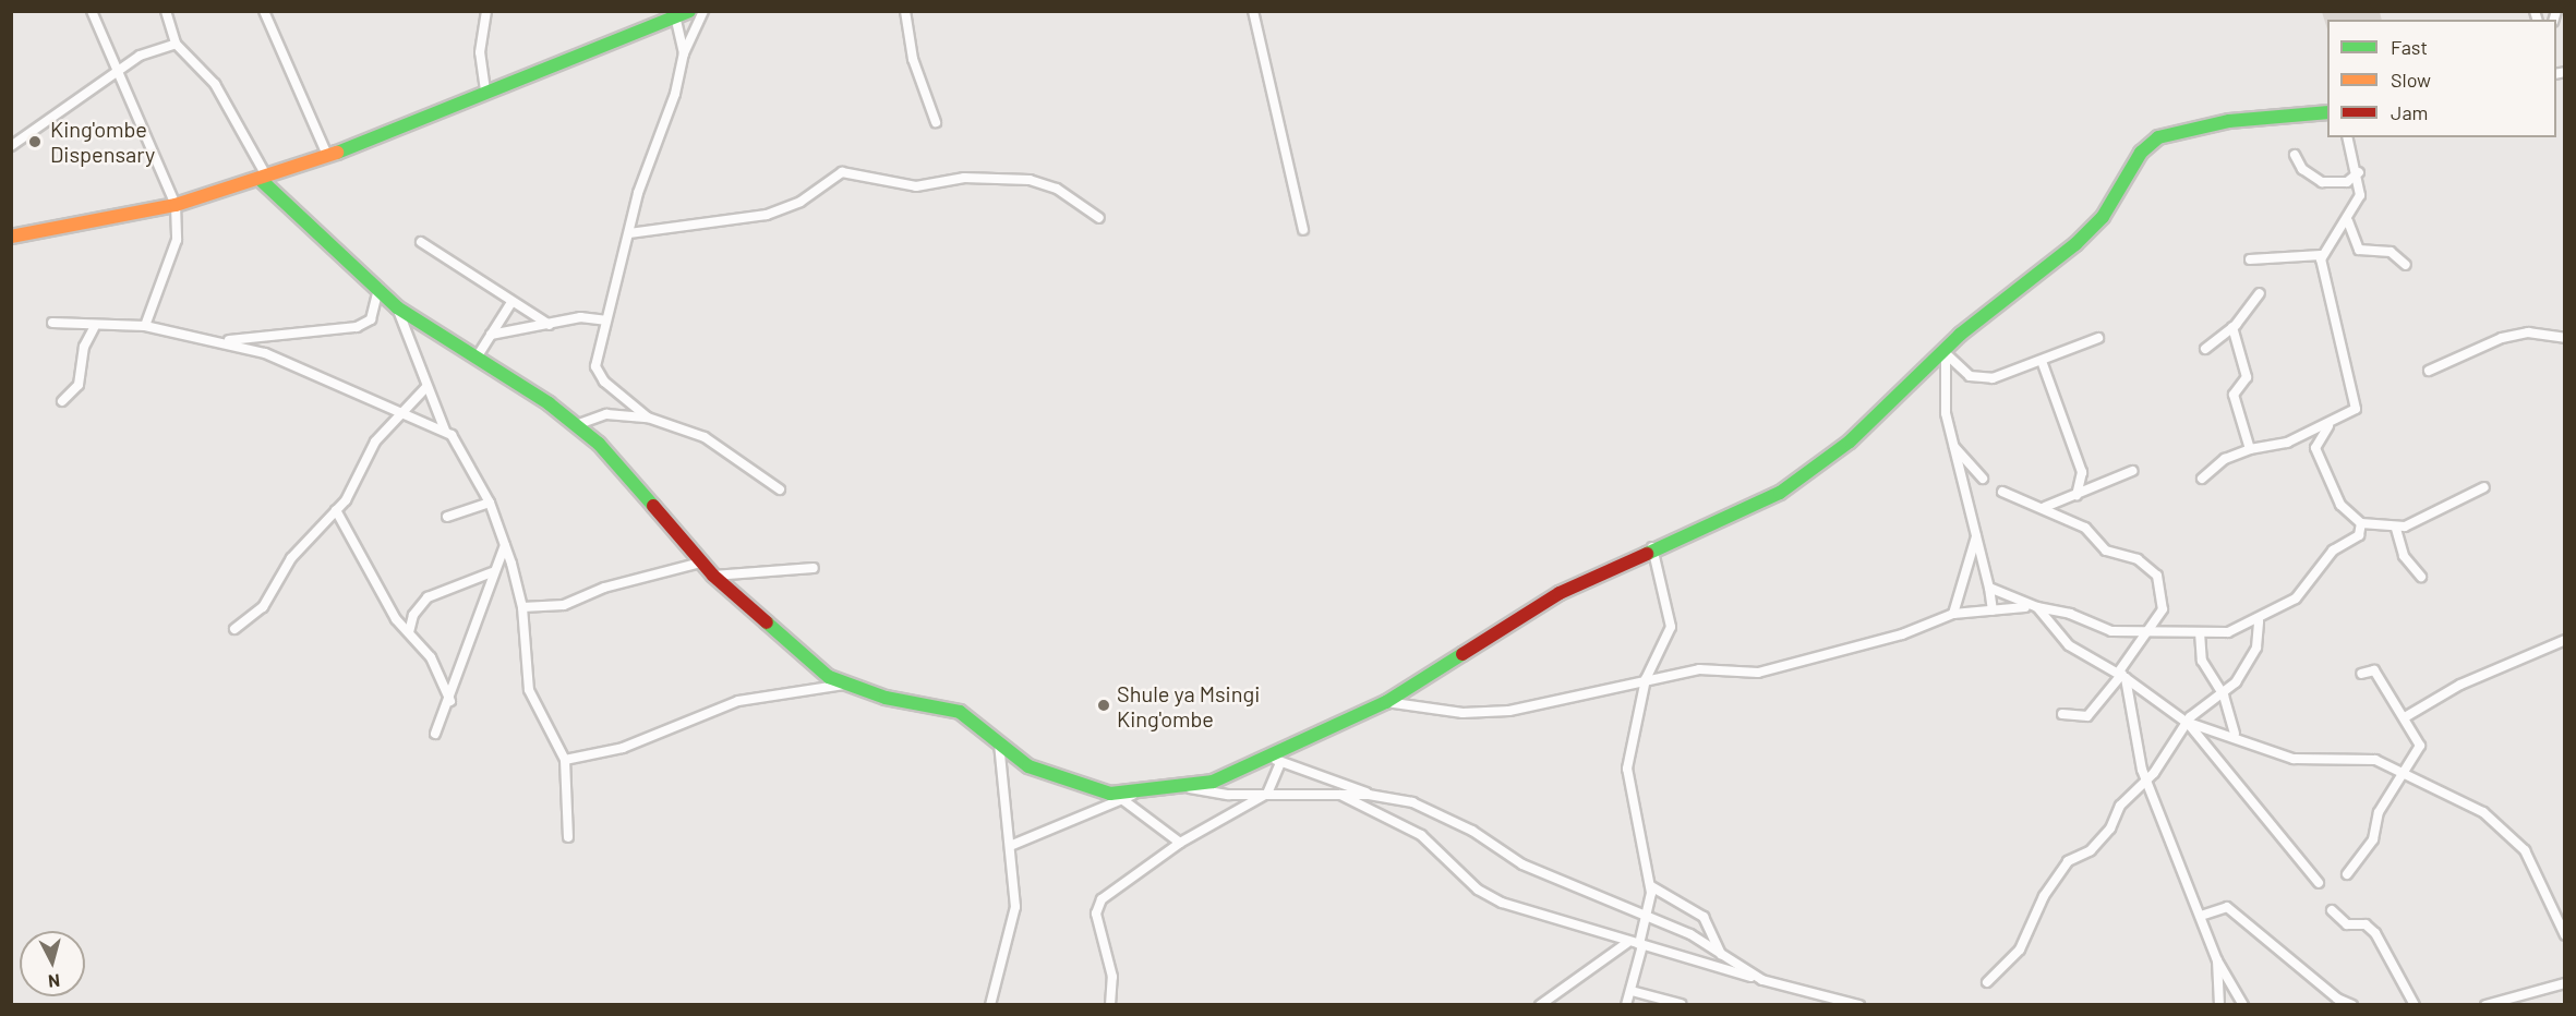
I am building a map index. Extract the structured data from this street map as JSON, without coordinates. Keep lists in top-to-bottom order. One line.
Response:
{"places":["King'ombe Dispensary","Shule ya Msingi King'ombe"],"legend":["Fast","Slow","Jam"],"north":"bottom"}
